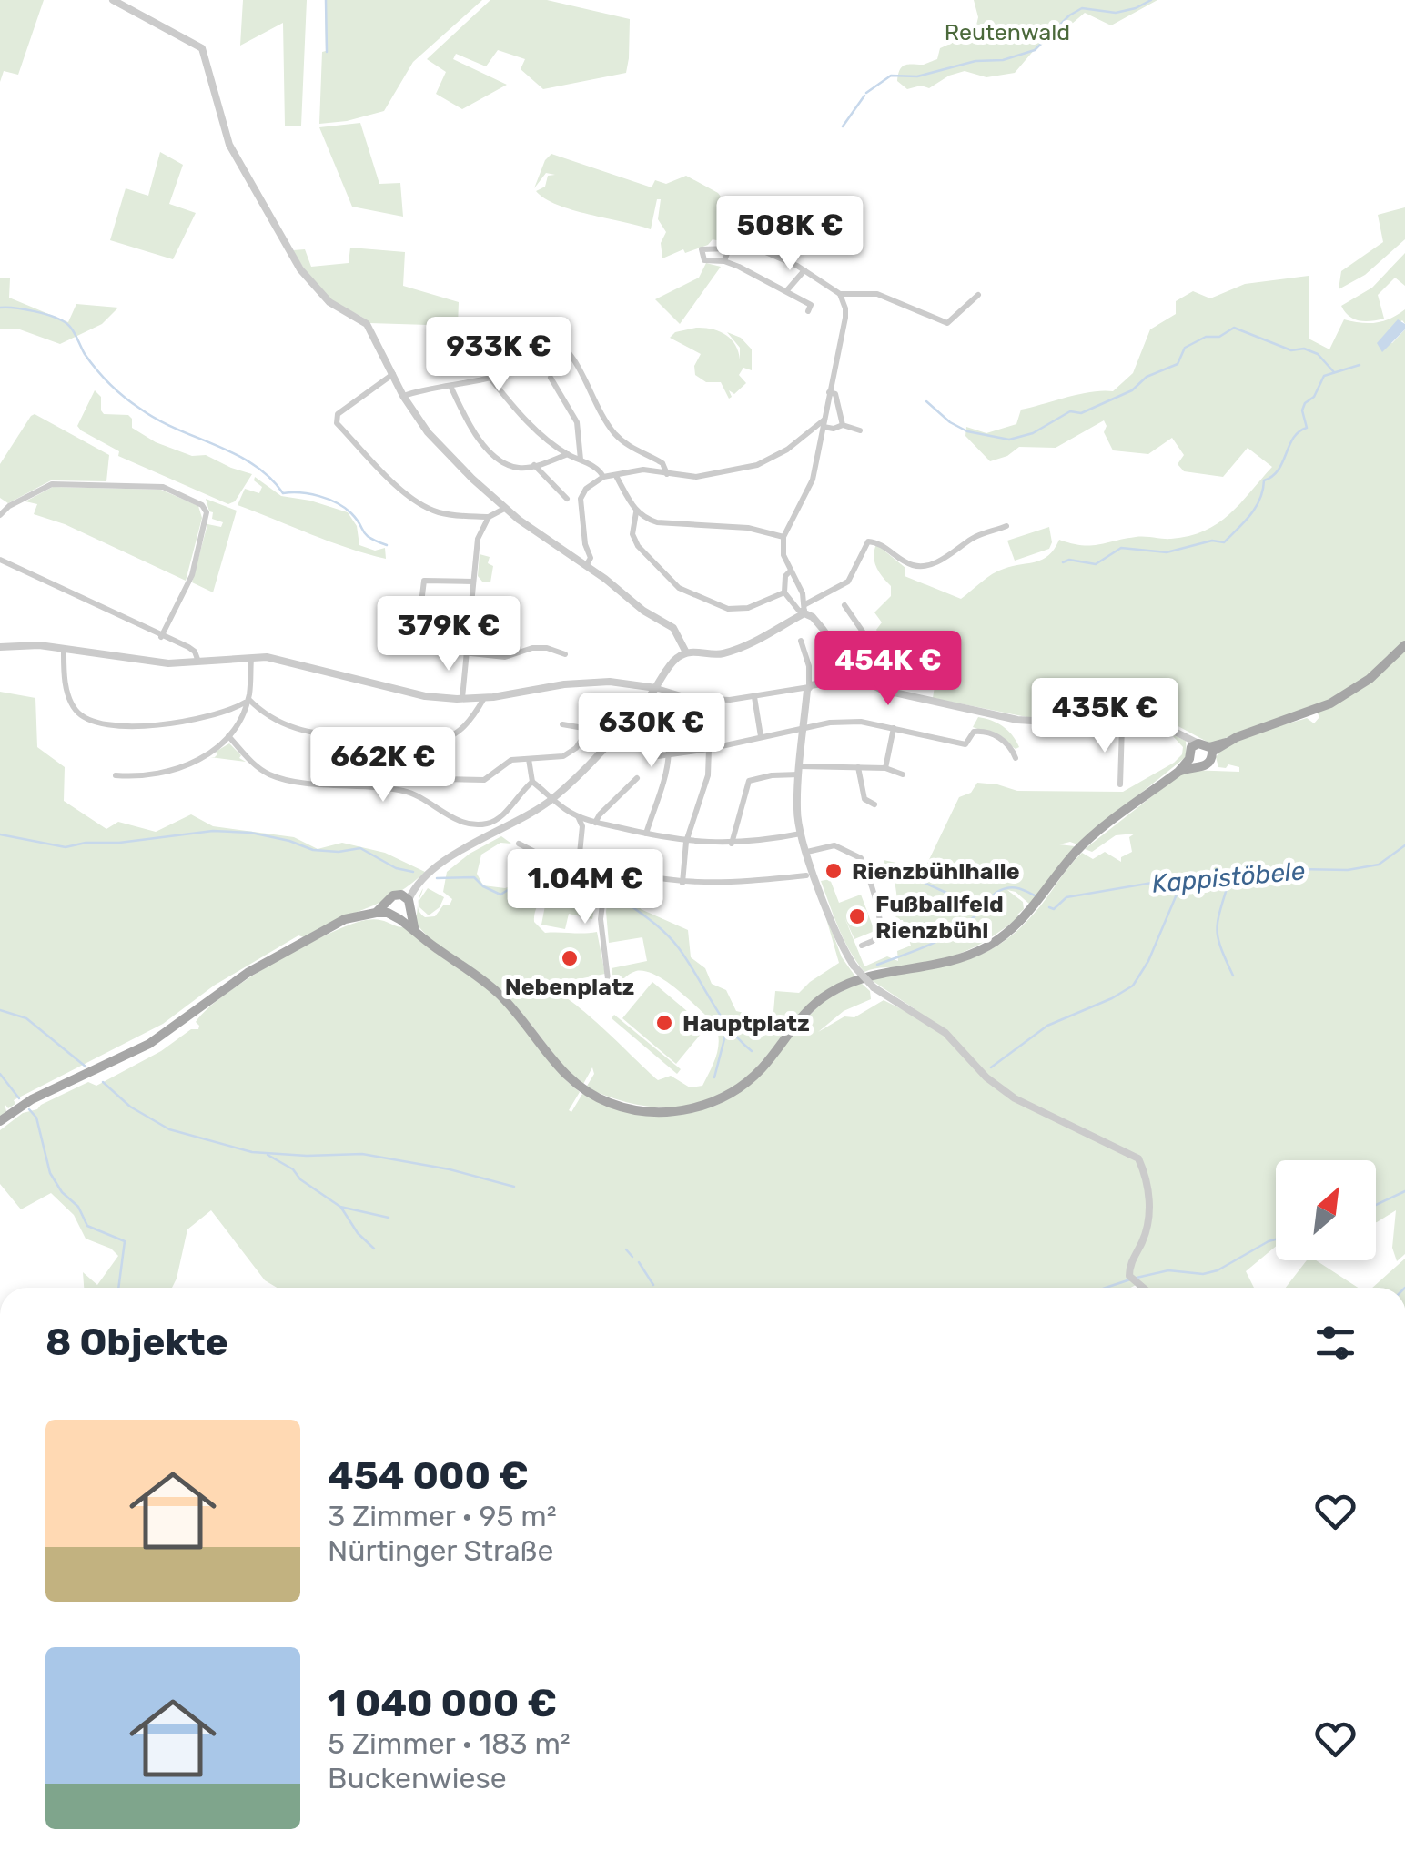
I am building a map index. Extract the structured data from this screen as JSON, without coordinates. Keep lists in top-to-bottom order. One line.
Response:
{"water":["Kappistöbele"],"parks":["Reutenwald"],"places":["Rienzbühlhalle","Fußballfeld Rienzbühl","Nebenplatz","Hauptplatz"],"north":"top right","page":{"price":["508K €","933K €","379K €","454K €","435K €","630K €","662K €","1.04M €"],"heading":"8 Objekte","list":[{"name":"454 000 €","note":"3 Zimmer · 95 m² · Nürtinger Straße"},{"name":"1 040 000 €","note":"5 Zimmer · 183 m² · Buckenwiese"}]}}
